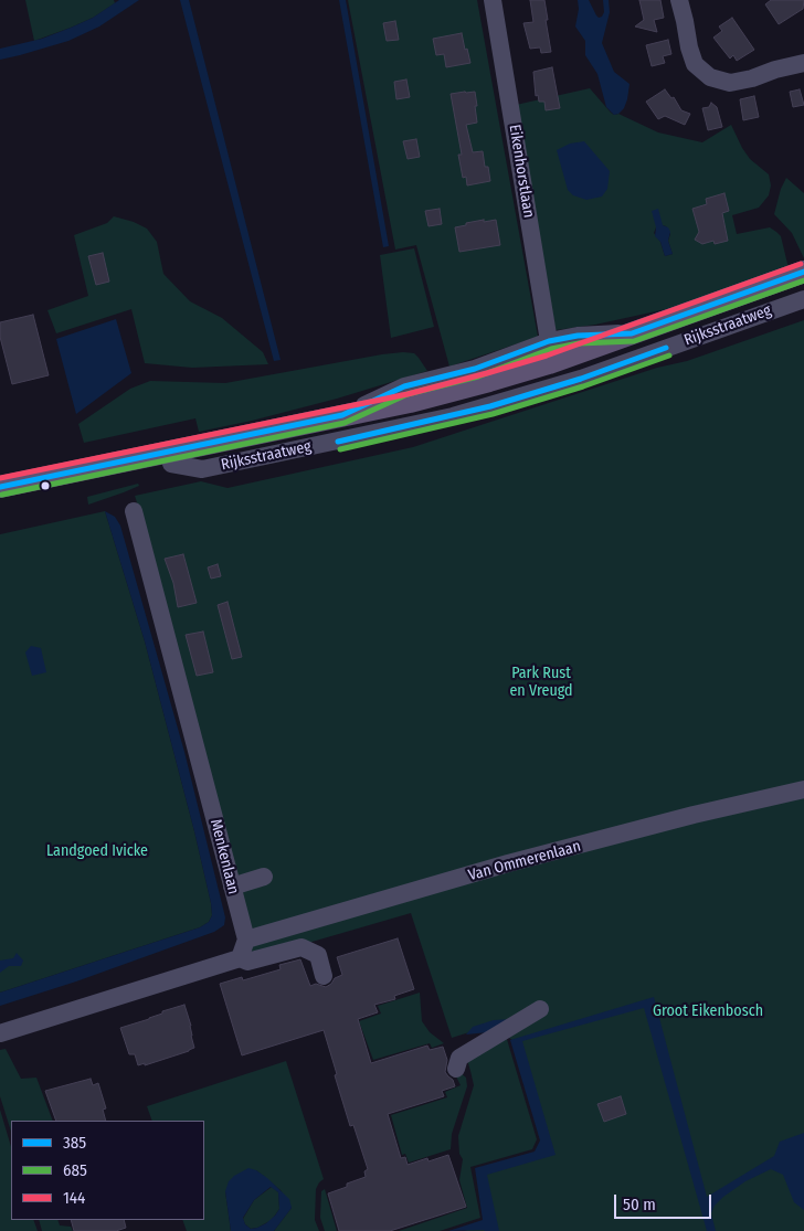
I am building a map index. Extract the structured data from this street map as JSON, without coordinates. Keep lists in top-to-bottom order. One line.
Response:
{"streets":{"main road":["Rijksstraatweg"],"street":["Eikenhorstlaan","Menkenlaan","Van Ommerenlaan"]},"crossings":[["Eikenhorstlaan","Rijksstraatweg"],["Menkenlaan","Van Ommerenlaan"]],"parks":["Park Rust en Vreugd","Landgoed Ivicke","Groot Eikenbosch"],"lines":["transit line 144","transit line 385","transit line 685"],"legend":["385","685","144"],"scale_bar":"50 m"}
